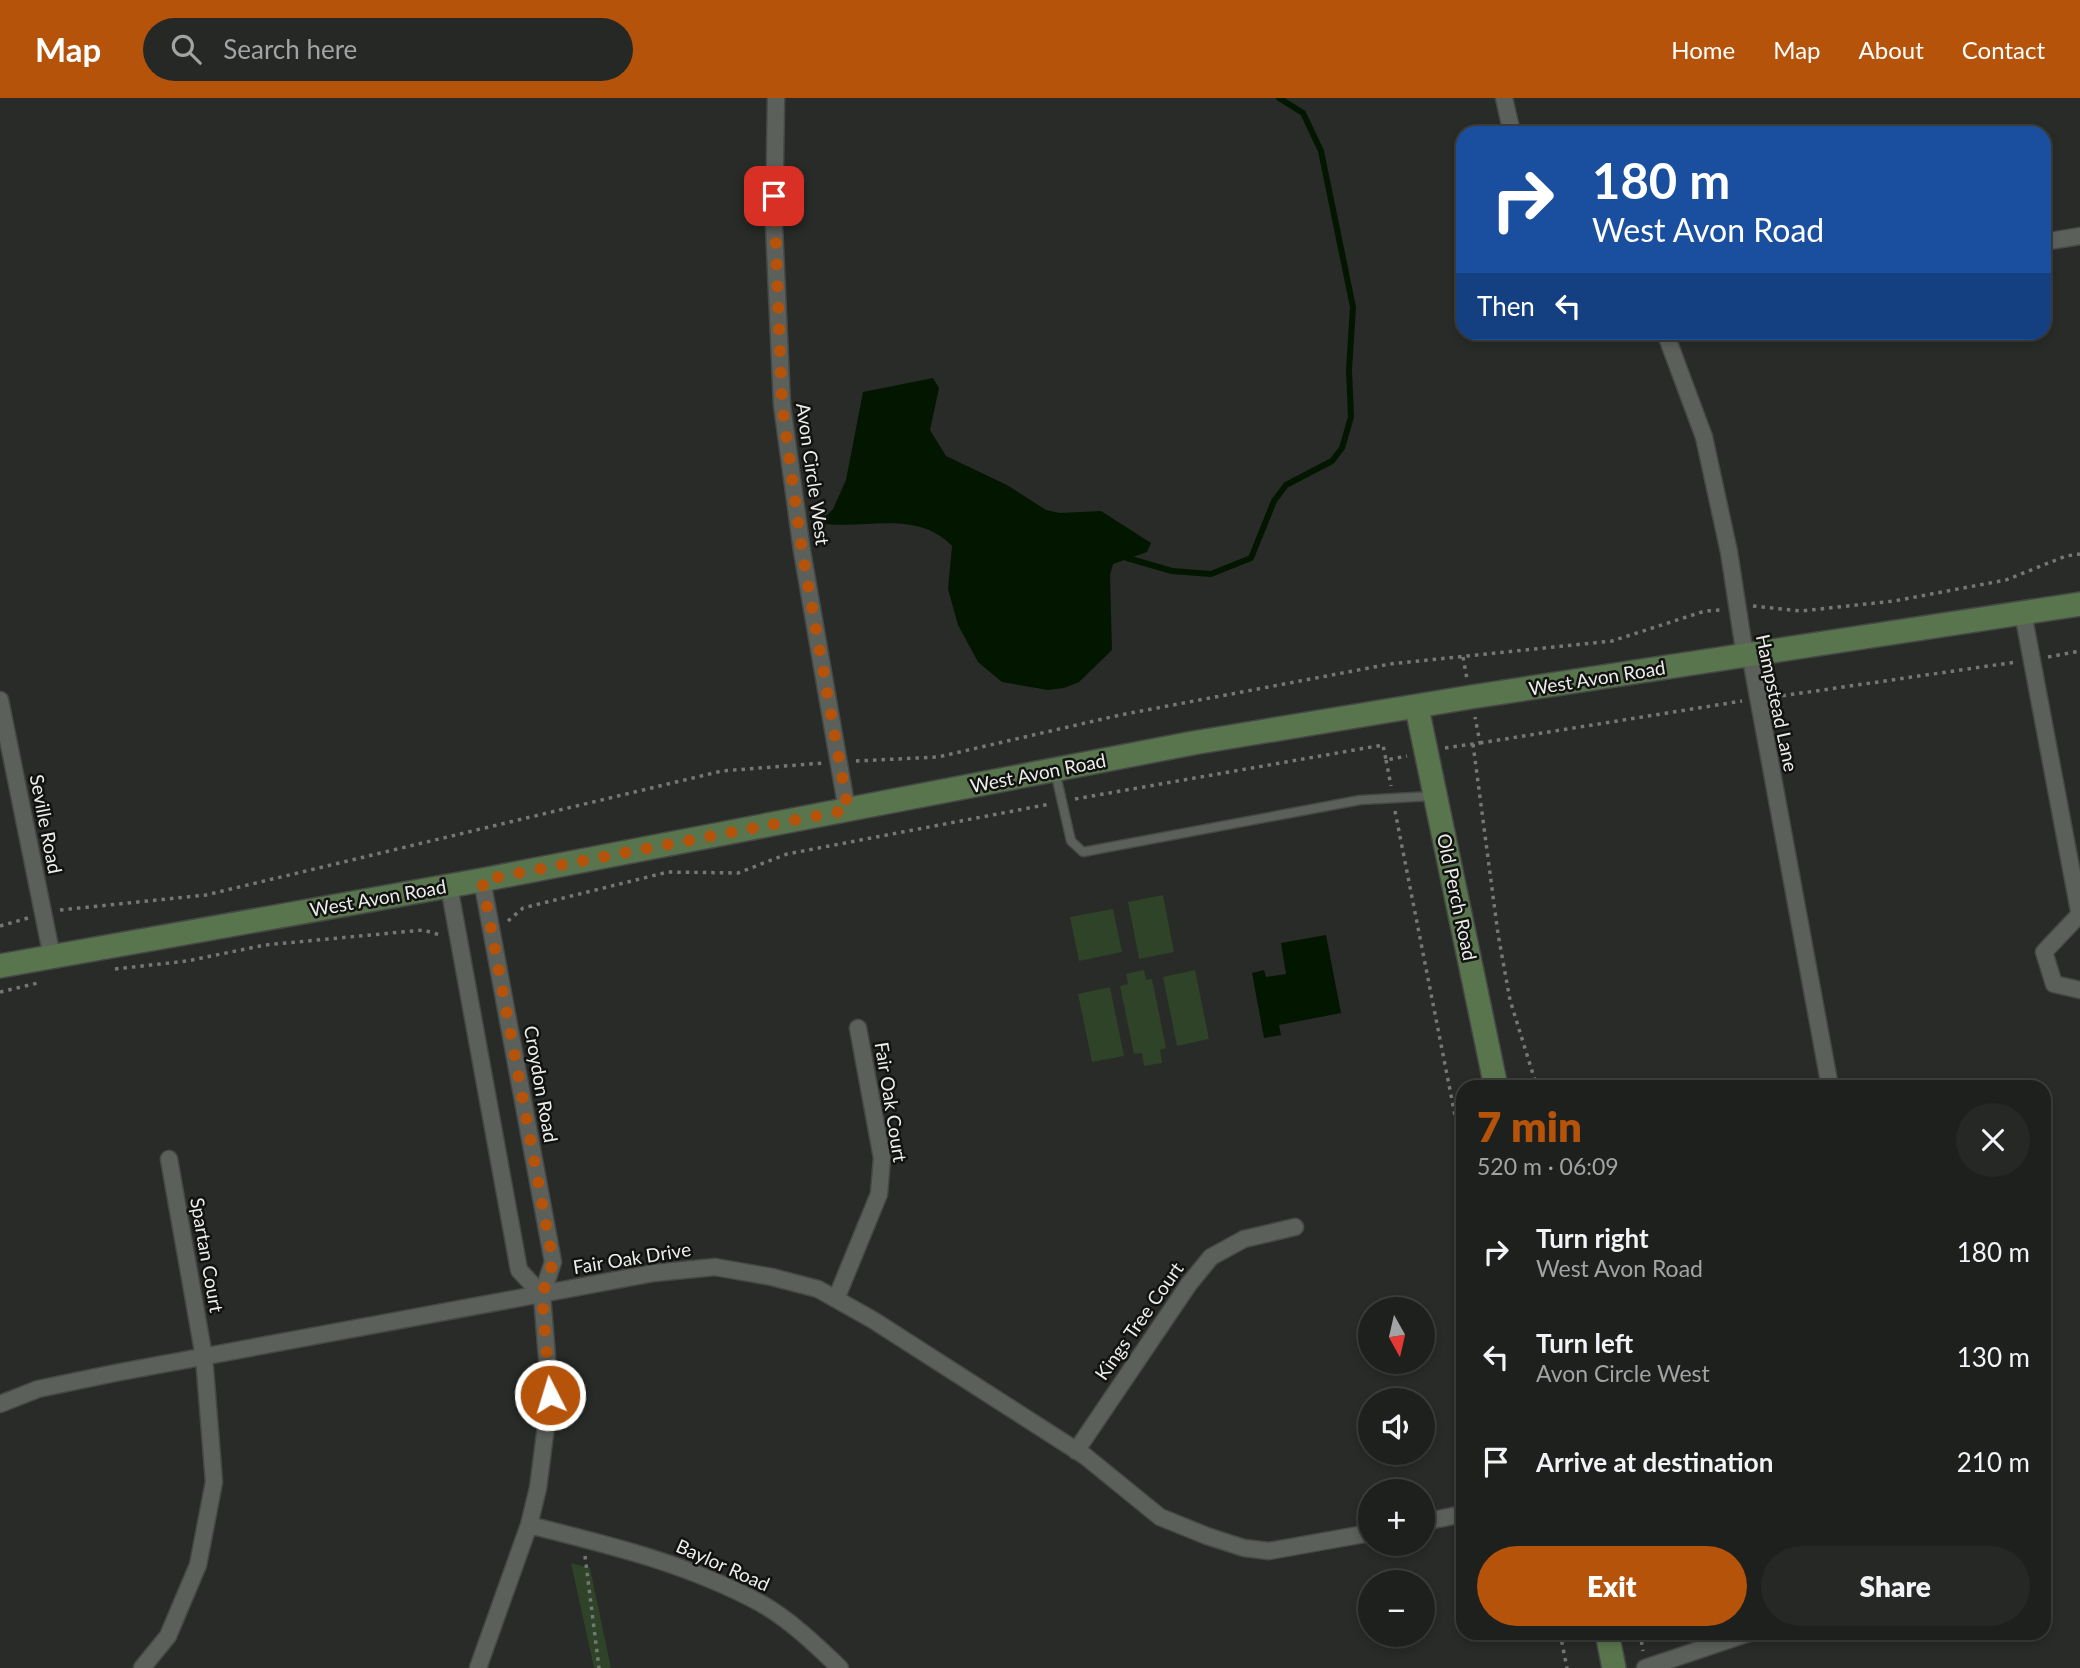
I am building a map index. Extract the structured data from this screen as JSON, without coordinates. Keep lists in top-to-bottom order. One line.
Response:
{"streets":{"street":["Avon Circle West","West Avon Road","Hampstead Lane","Seville Road","Old Perch Road","Croydon Road","Fair Oak Court","Spartan Court","Fair Oak Drive","Kings Tree Court","Baylor Road"]},"crossings":[["Avon Circle West","West Avon Road"],["West Avon Road","Hampstead Lane"],["West Avon Road","Seville Road"],["West Avon Road","Old Perch Road"],["West Avon Road","Croydon Road"],["Croydon Road","Fair Oak Drive"],["Croydon Road","Baylor Road"],["Fair Oak Court","Fair Oak Drive"],["Spartan Court","Fair Oak Drive"],["Fair Oak Drive","Kings Tree Court"]],"north":"bottom","page":{"header":"Map","search":"Search here","nav":["Home","Map","About","Contact"],"turn":["180 m","West Avon Road"],"then":"Then","heading":["7 min","520 m · 06:09"],"list":[{"name":"Turn right","note":"West Avon Road","value":"180 m"},{"name":"Turn left","note":"Avon Circle West","value":"130 m"},{"name":"Arrive at destination","value":"210 m"}],"map_buttons":["+","−"],"buttons":["Exit","Share"]}}
